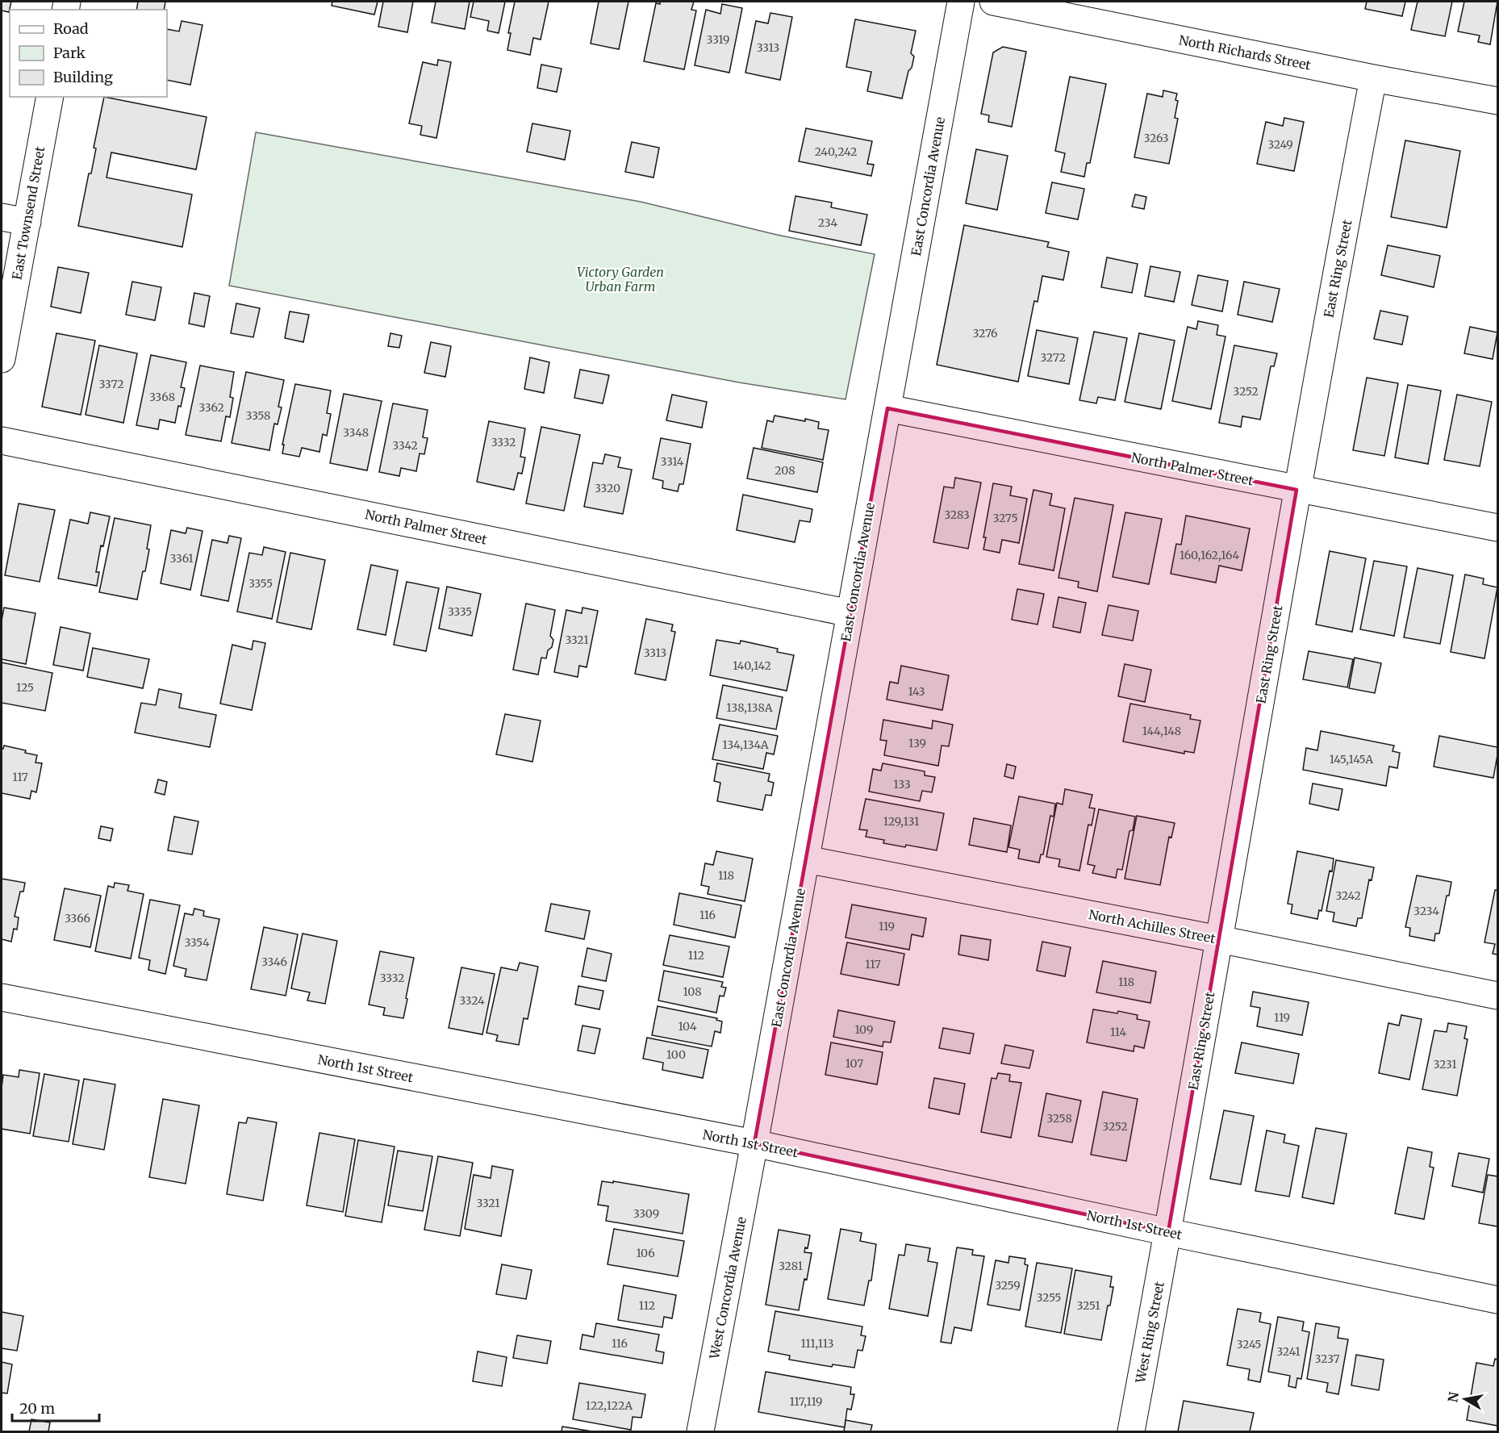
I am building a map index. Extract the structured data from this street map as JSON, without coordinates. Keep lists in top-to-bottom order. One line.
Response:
{"streets":{"street":["North Richards Street","East Concordia Avenue","East Townsend Street","East Ring Street","North Palmer Street","North Achilles Street","North 1st Street","West Concordia Avenue","West Ring Street"]},"crossings":[["North Richards Street","East Ring Street"],["East Concordia Avenue","North Palmer Street"],["East Concordia Avenue","North Achilles Street"],["East Concordia Avenue","North 1st Street"],["East Concordia Avenue","West Concordia Avenue"],["East Ring Street","North Palmer Street"],["East Ring Street","North Achilles Street"],["East Ring Street","North 1st Street"],["East Ring Street","West Ring Street"],["North 1st Street","West Concordia Avenue"],["North 1st Street","West Ring Street"]],"parks":["Victory Garden Urban Farm"],"house_numbers":["3319","3313","3263","3249","240,242","234","3276","3272","3372","3252","3368","3362","3358","3348","3332","3342","3314","208","3320","3283","3275","160,162,164","3361","3355","3335","3321","3313","140,142","125","143","138,138A","144,148","139","134,134A","145,145A","117","133","129,131","118","3242","3234","116","3366","119","3354","112","3346","117","3332","118","108","3324","119","104","109","114","100","107","3231","3258","3252","3321","3309","106","3281","3259","3255","112","3251","116","111,113","3245","3241","3237","117,119","122,122A"],"legend":["Road","Park","Building"],"scale_bar":"20 m","north":"left"}
